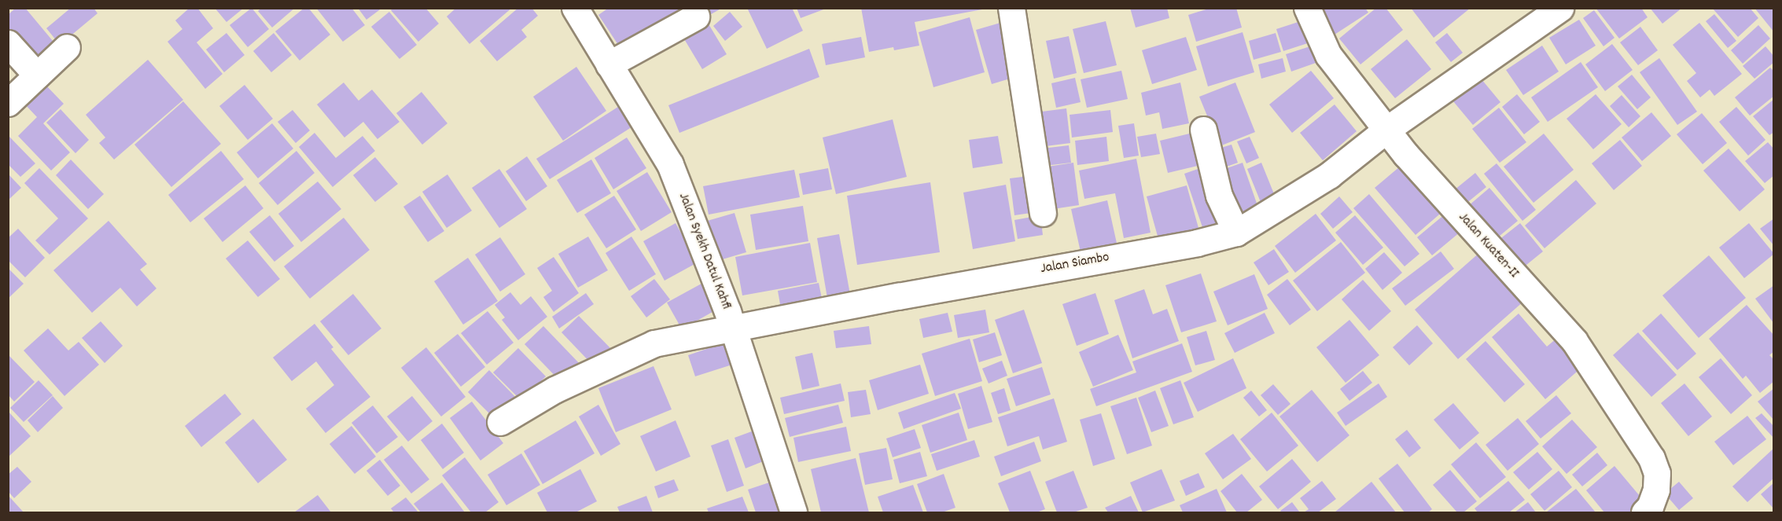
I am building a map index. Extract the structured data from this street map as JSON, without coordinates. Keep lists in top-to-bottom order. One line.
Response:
{"streets":{"street":["Jalan Kuaten-II","Jalan Syekh Datul Kahfi","Jalan Siambo"]},"crossings":[["Jalan Kuaten-II","Jalan Siambo"],["Jalan Syekh Datul Kahfi","Jalan Siambo"]]}
